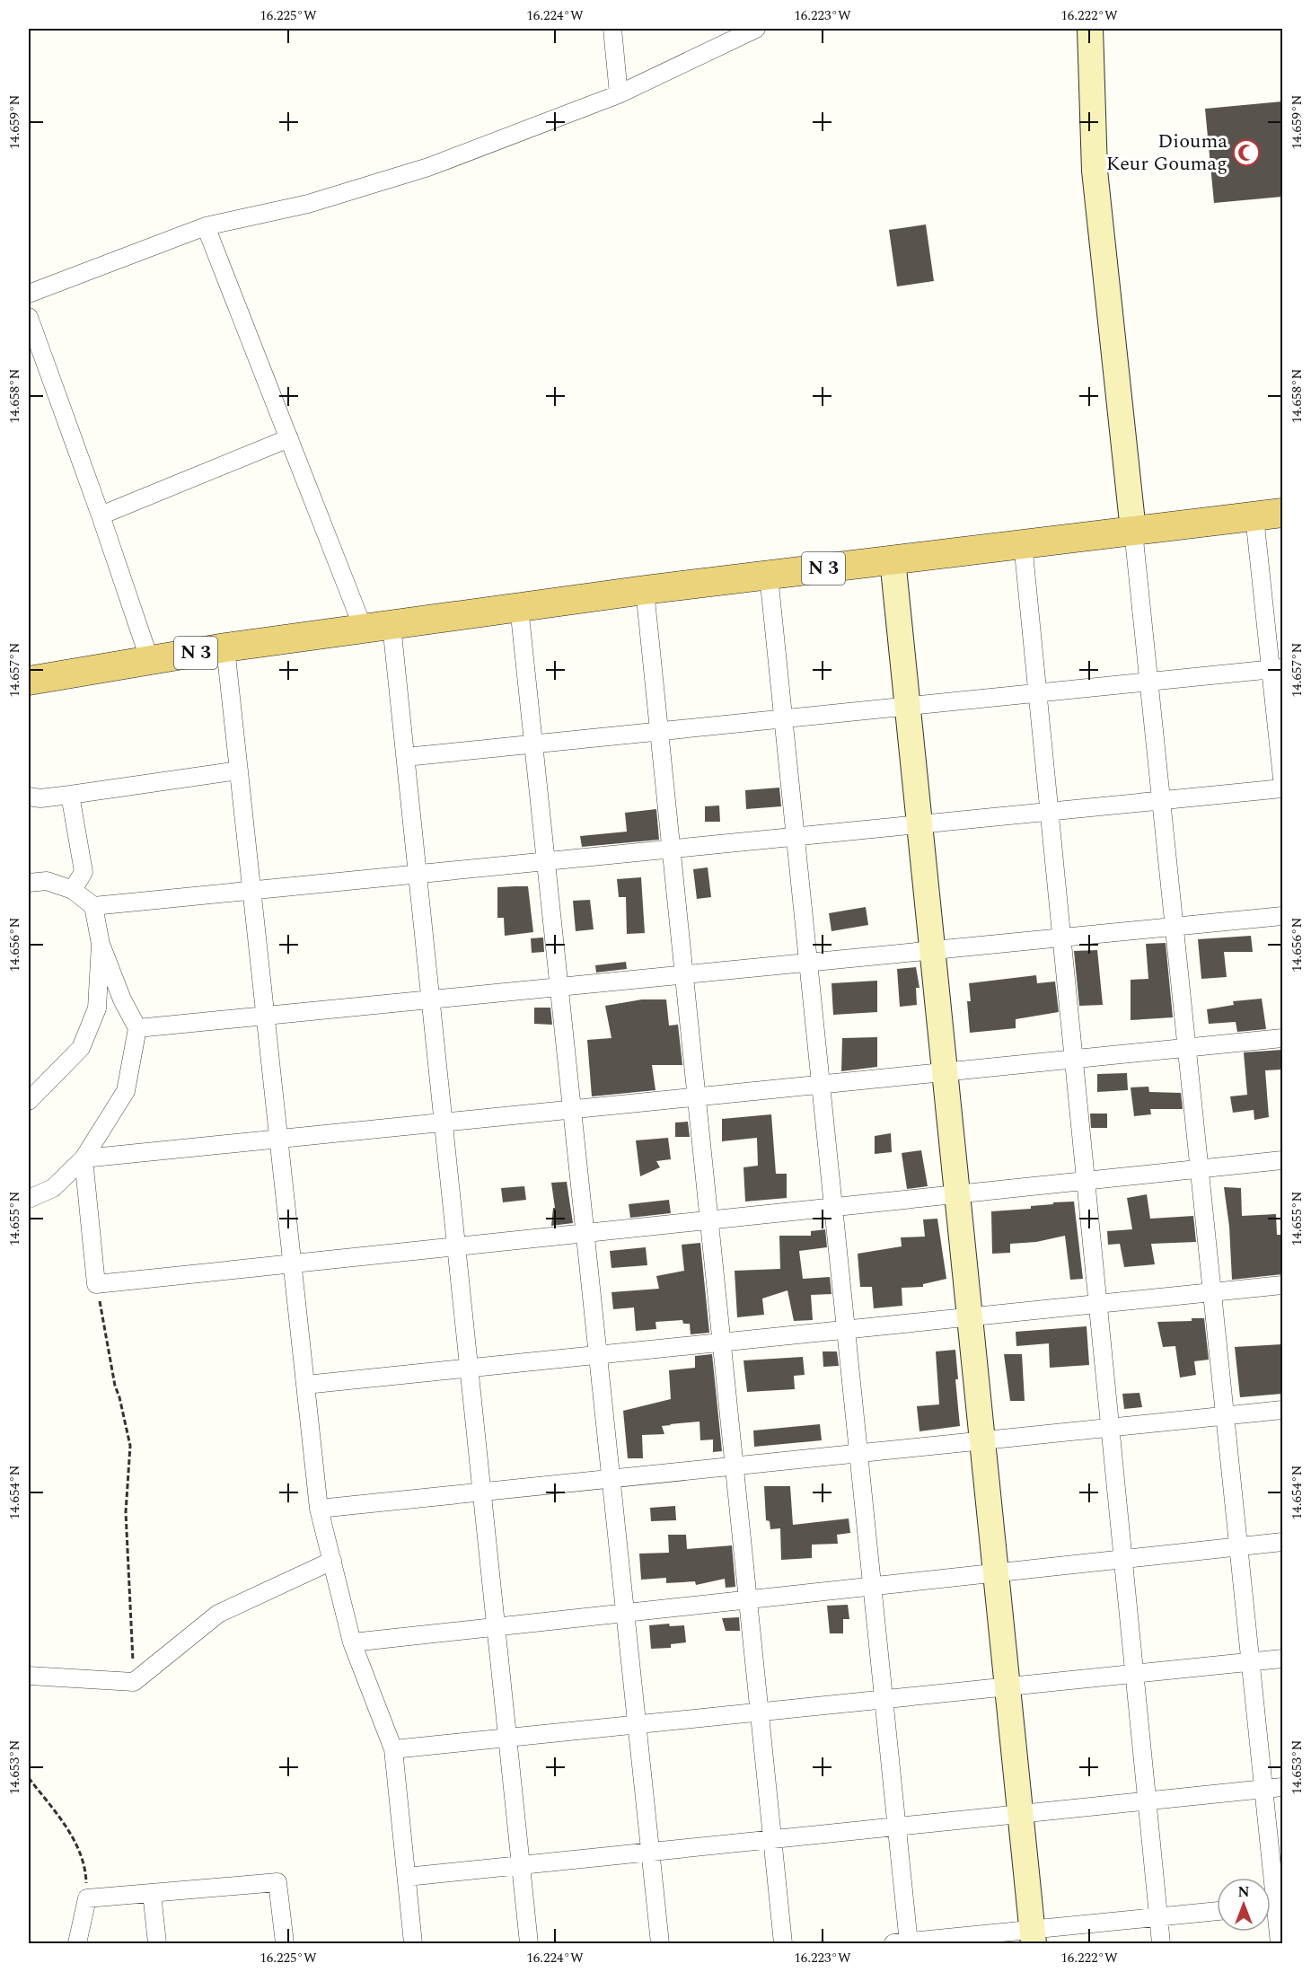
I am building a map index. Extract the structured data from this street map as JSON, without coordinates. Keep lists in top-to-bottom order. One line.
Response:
{"streets":{"main road":["N 3"]},"places":{"mosque":["Diouma Keur Goumag"]},"north":"top","coordinates":["16.225°W","16.224°W","16.223°W","16.222°W","14.659°N","14.658°N","14.657°N","14.656°N","14.655°N","14.654°N","14.653°N"]}
